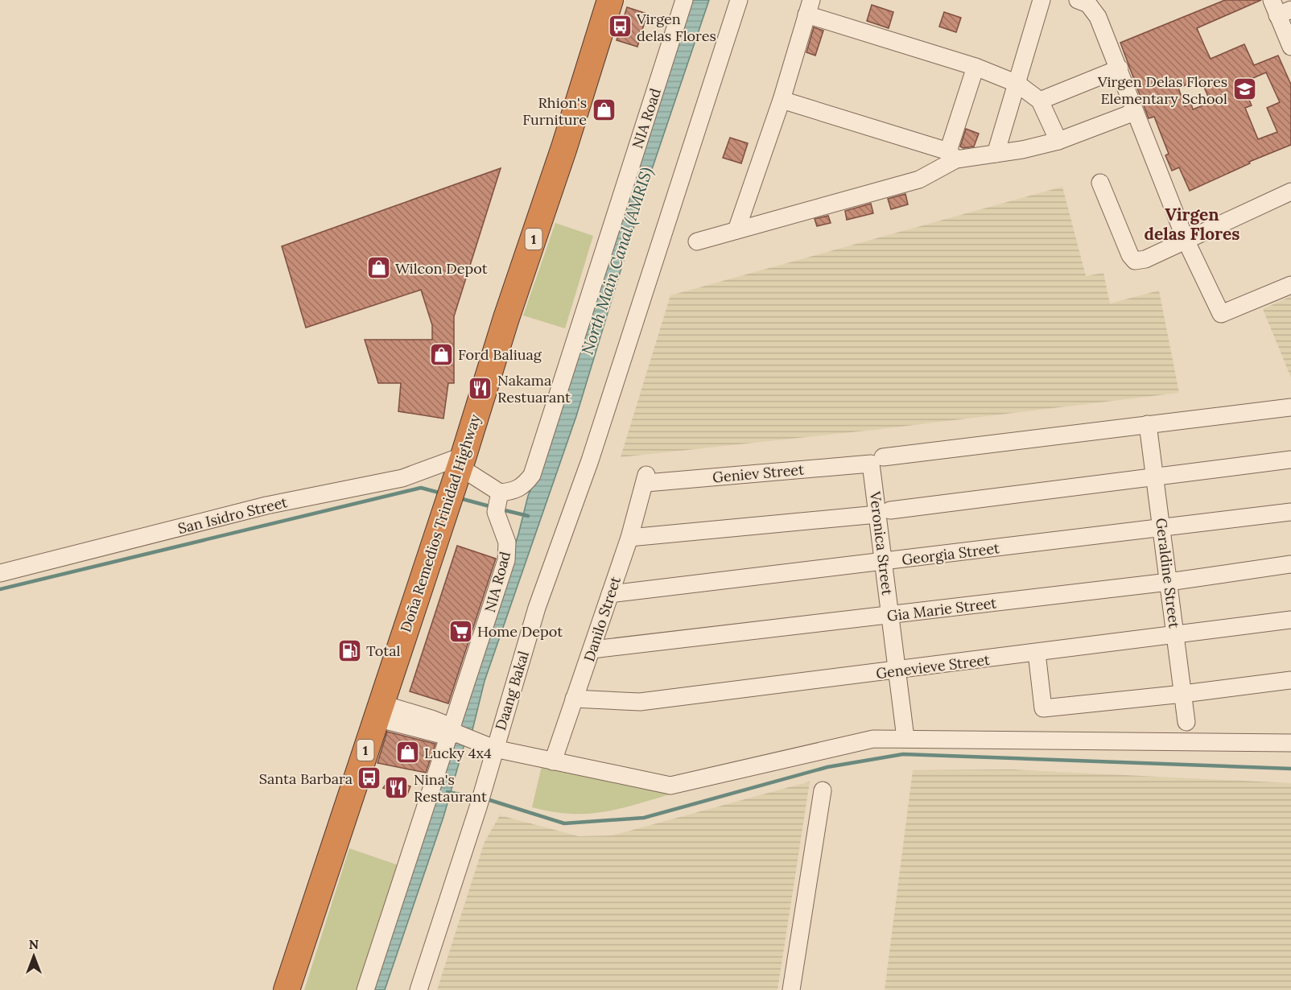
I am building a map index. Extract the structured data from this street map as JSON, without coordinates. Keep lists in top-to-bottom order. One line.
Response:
{"streets":{"highway":["1","Doña Remedios Trinidad Highway"],"street":["NIA Road","Geniev Street","San Isidro Street","Veronica Street","Georgia Street","Geraldine Street","Gia Marie Street","Danilo Street","Genevieve Street","Daang Bakal"]},"crossings":[["Geniev Street","Veronica Street"],["Geniev Street","Geraldine Street"],["Geniev Street","Danilo Street"],["San Isidro Street","Doña Remedios Trinidad Highway"],["Veronica Street","Georgia Street"],["Veronica Street","Gia Marie Street"],["Veronica Street","Genevieve Street"],["Georgia Street","Geraldine Street"],["Georgia Street","Danilo Street"],["Geraldine Street","Gia Marie Street"],["Geraldine Street","Genevieve Street"],["Gia Marie Street","Danilo Street"],["Danilo Street","Genevieve Street"]],"districts":["Virgen delas Flores"],"water":["North Main Canal (AMRIS)"],"places":{"bus stop":["Virgen delas Flores","Santa Barbara"],"school or university":["Virgen Delas Flores Elementary School"],"shop":["Rhion's Furniture","Wilcon Depot","Ford Baliuag","Lucky 4x4"],"restaurant":["Nakama Restuarant","Nina's Restaurant"],"supermarket":["Home Depot"],"fuel station":["Total"]},"north":"top"}
